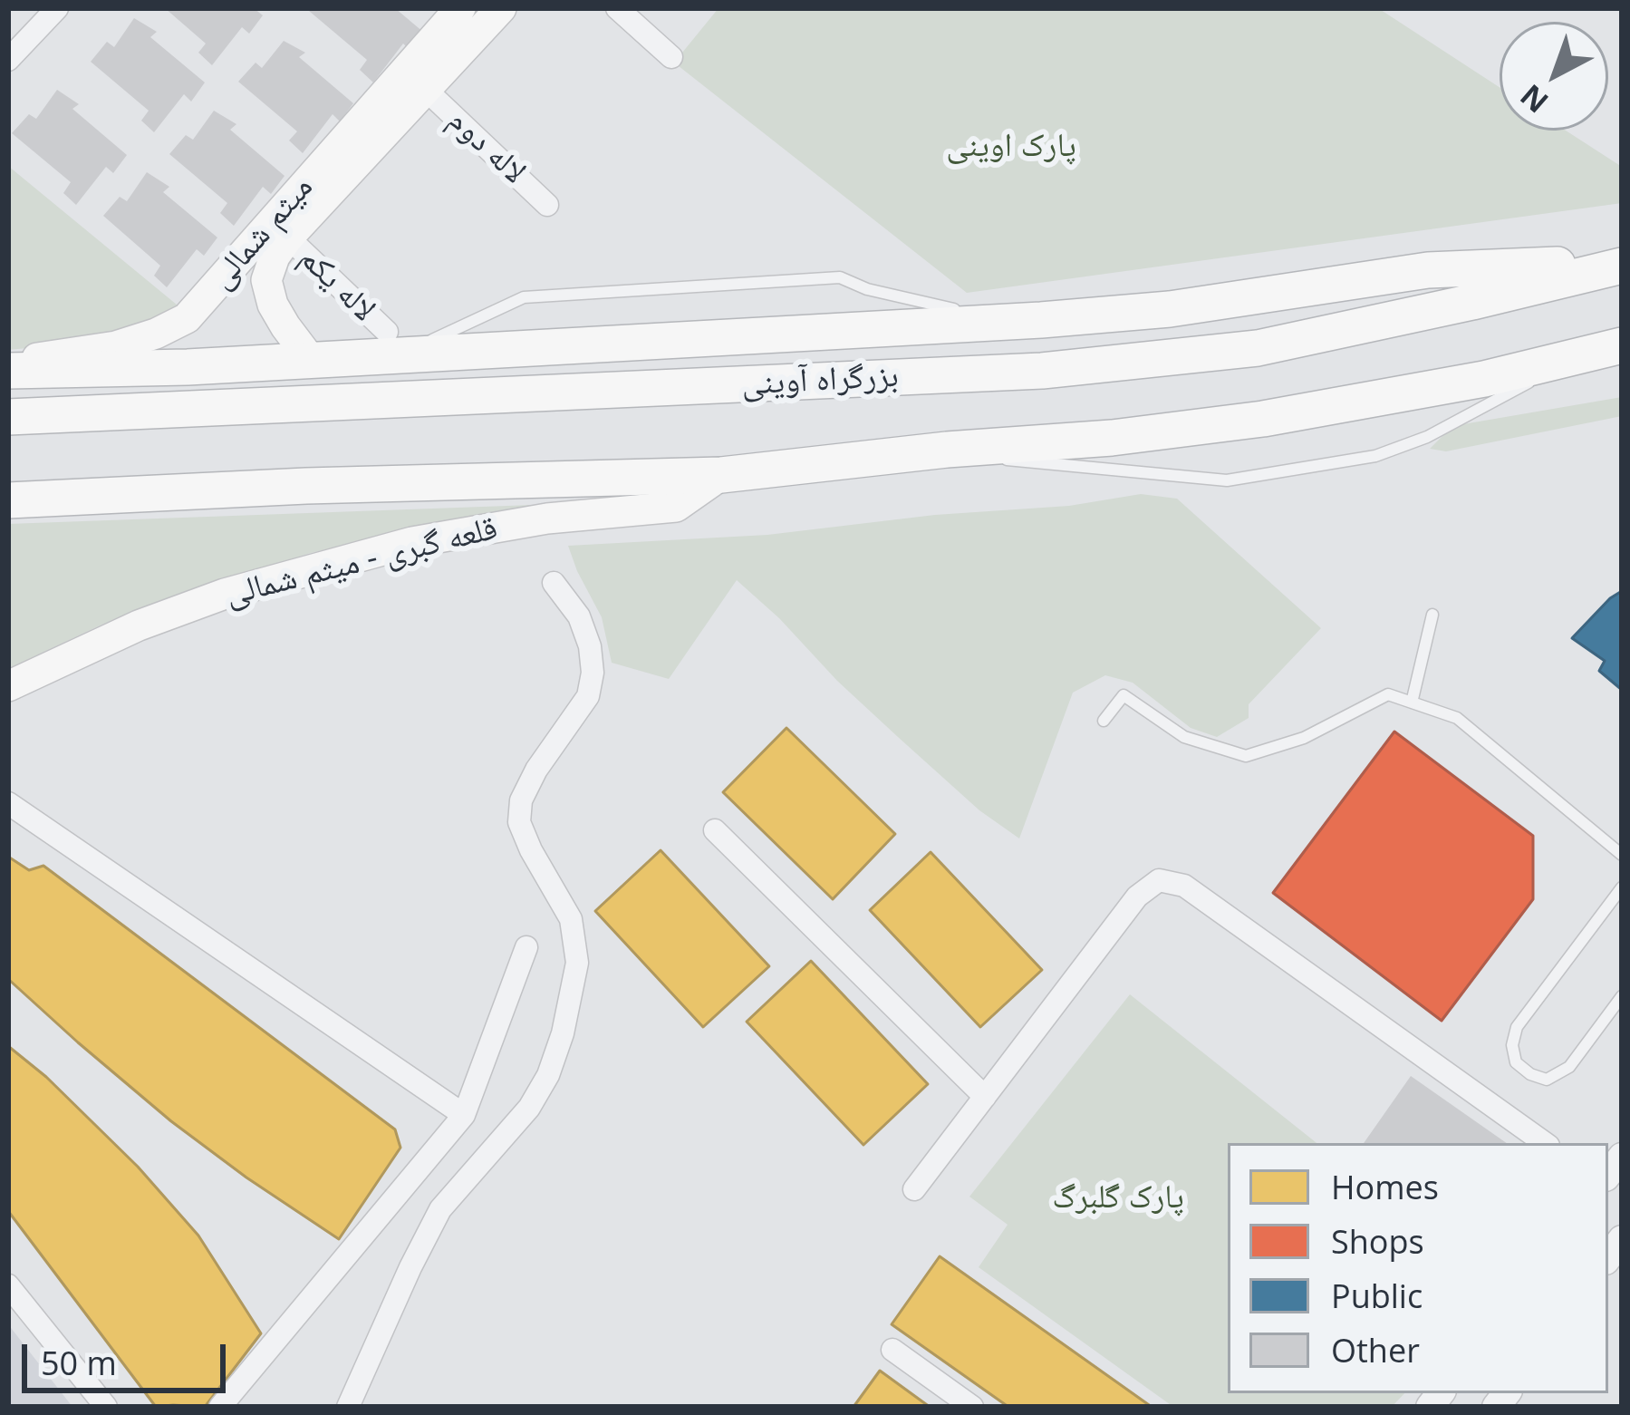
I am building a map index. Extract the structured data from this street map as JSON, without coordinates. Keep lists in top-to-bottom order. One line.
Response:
{"streets":{"highway":["بزرگراه آوینی"],"main road":["میثم شمالی","قلعه گبری - میثم شمالی"],"street":["لاله دوم","لاله یکم"]},"crossings":[["لاله دوم","میثم شمالی"],["میثم شمالی","لاله یکم"]],"parks":["پارک اوینی","پارک گلبرگ"],"legend":["Homes","Shops","Public","Other"],"scale_bar":"50 m","north":"bottom left"}
